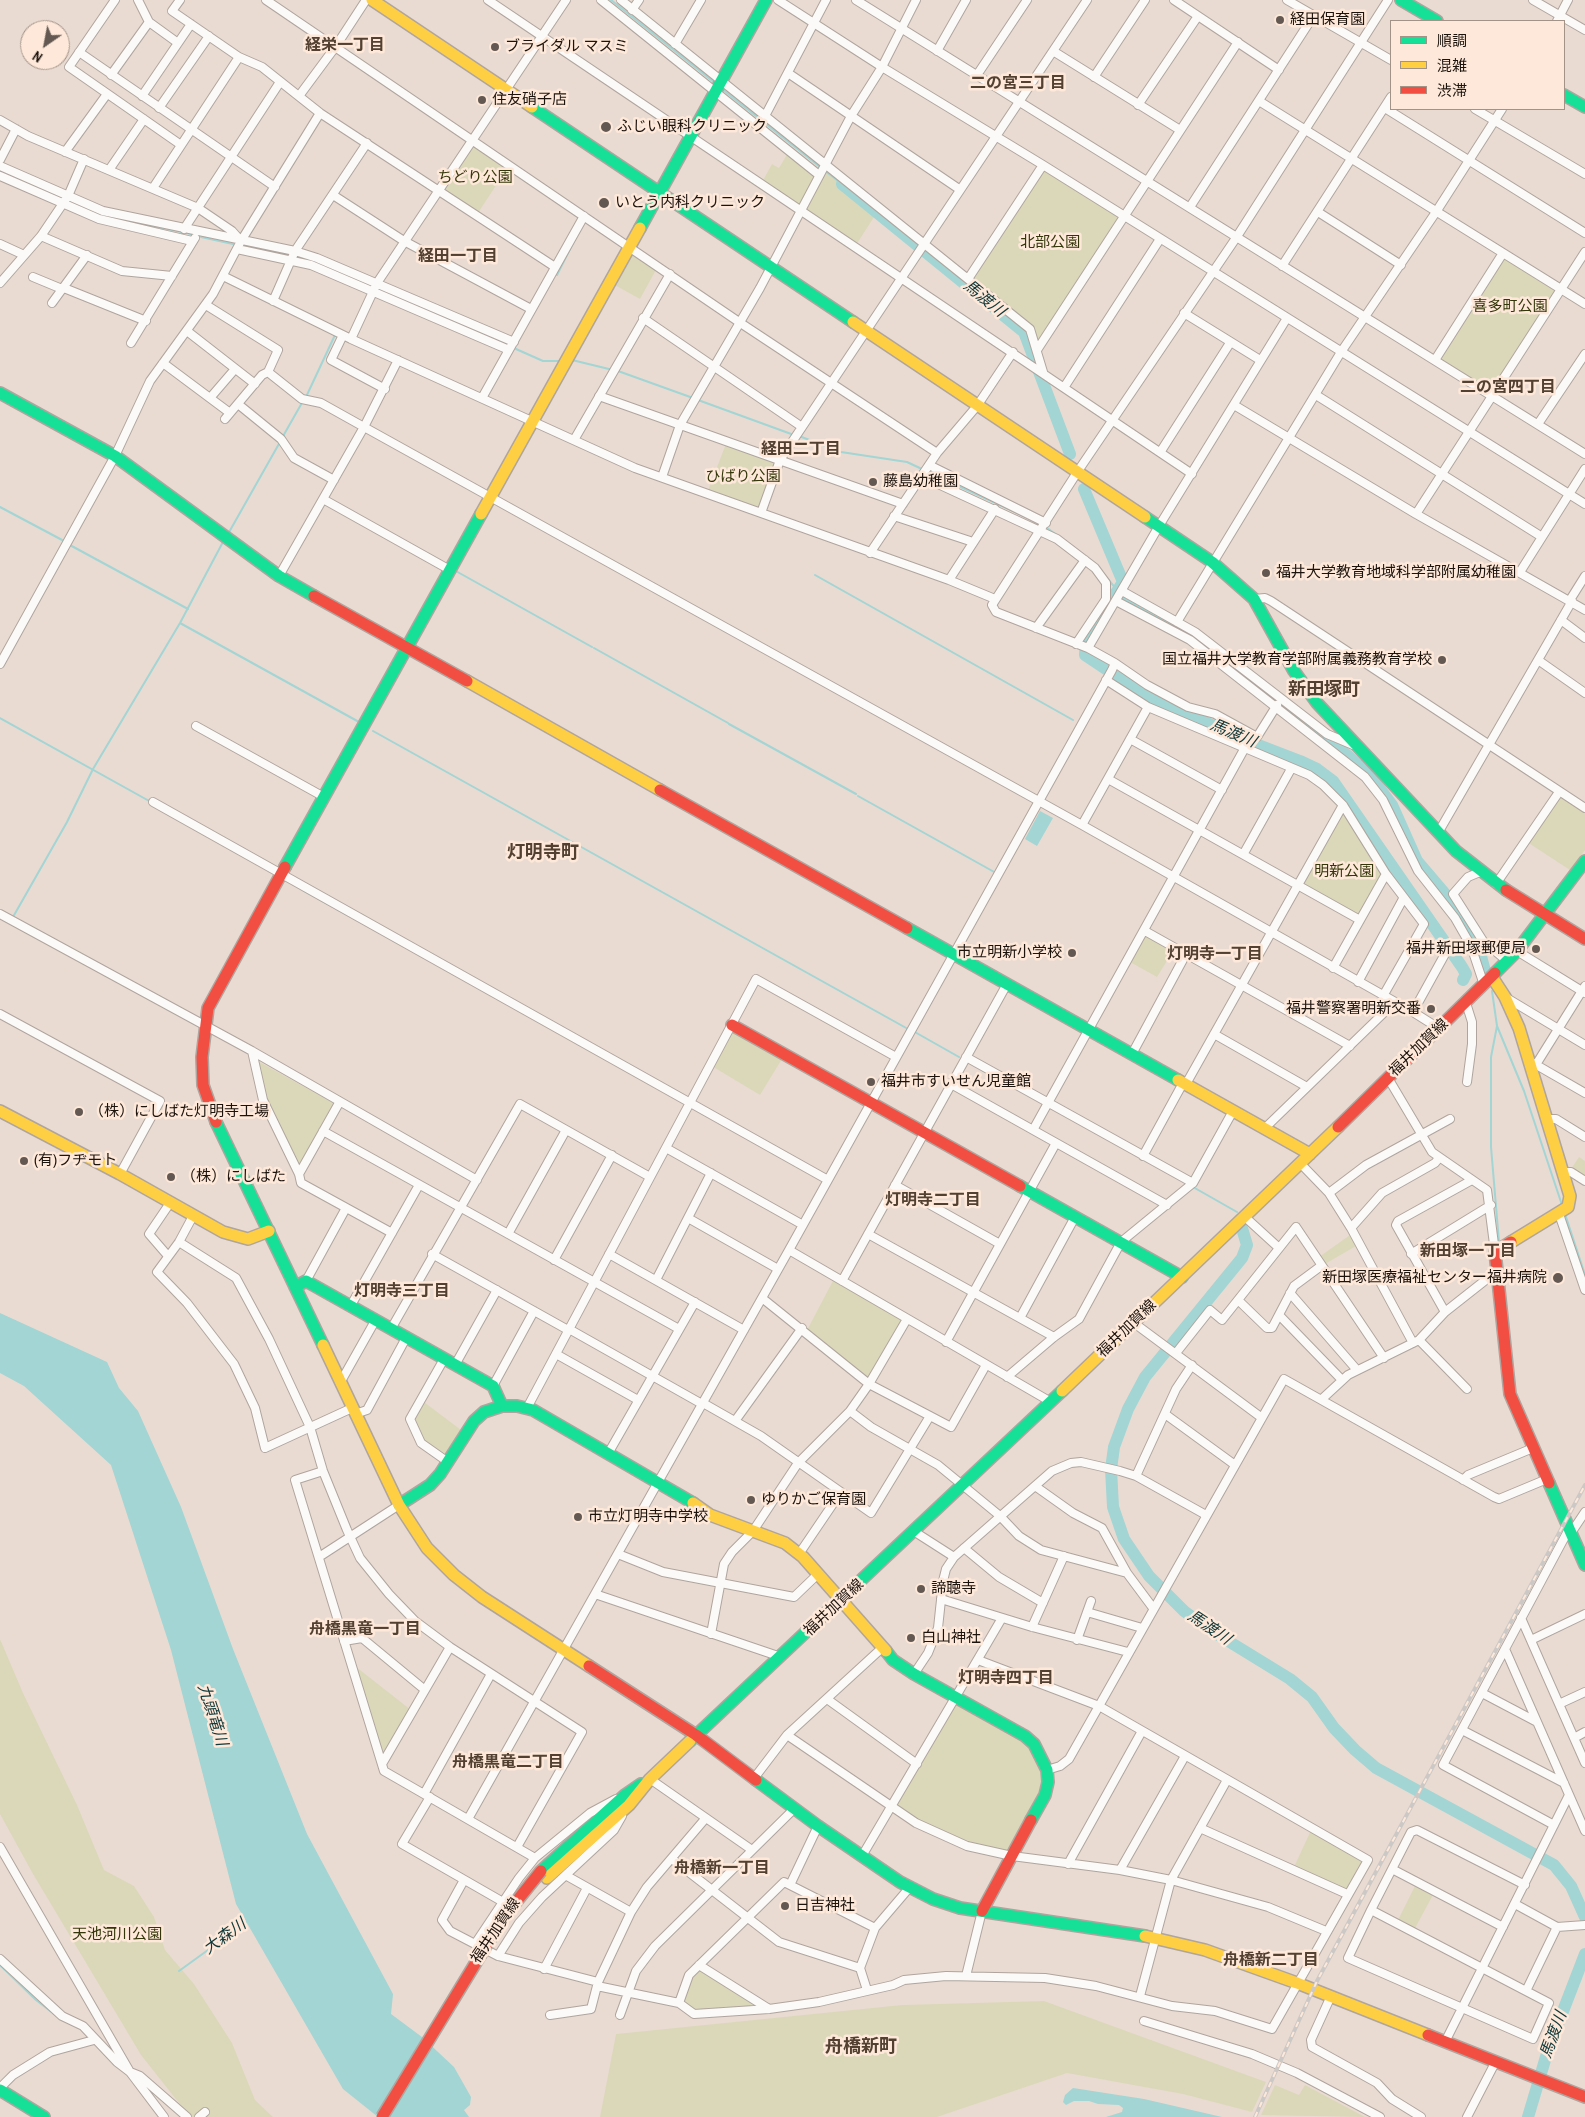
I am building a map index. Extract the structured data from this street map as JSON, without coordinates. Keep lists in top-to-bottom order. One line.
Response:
{"streets":{"main road":["福井加賀線"]},"districts":["経栄一丁目","二の宮三丁目","経田一丁目","二の宮四丁目","経田二丁目","新田塚町","灯明寺町","灯明寺一丁目","灯明寺二丁目","新田塚一丁目","灯明寺三丁目","舟橋黒竜一丁目","灯明寺四丁目","舟橋黒竜二丁目","舟橋新一丁目","舟橋新二丁目","舟橋新町"],"water":["馬渡川","九頭竜川","大森川"],"parks":["ちどり公園","北部公園","喜多町公園","ひばり公園","明新公園","天池河川公園"],"places":["経田保育園","ブライダル マスミ","住友硝子店","ふじい眼科クリニック","いとう内科クリニック","藤島幼稚園","福井大学教育地域科学部附属幼稚園","国立福井大学教育学部附属義務教育学校","福井新田塚郵便局","市立明新小学校","福井警察署明新交番","福井市すいせん児童館","（株）にしばた灯明寺工場","(有)フヂモト","（株）にしばた","新田塚医療福祉センター福井病院","ゆりかご保育園","市立灯明寺中学校","諦聴寺","白山神社","日吉神社"],"legend":["順調","混雑","渋滞"],"north":"bottom left"}
